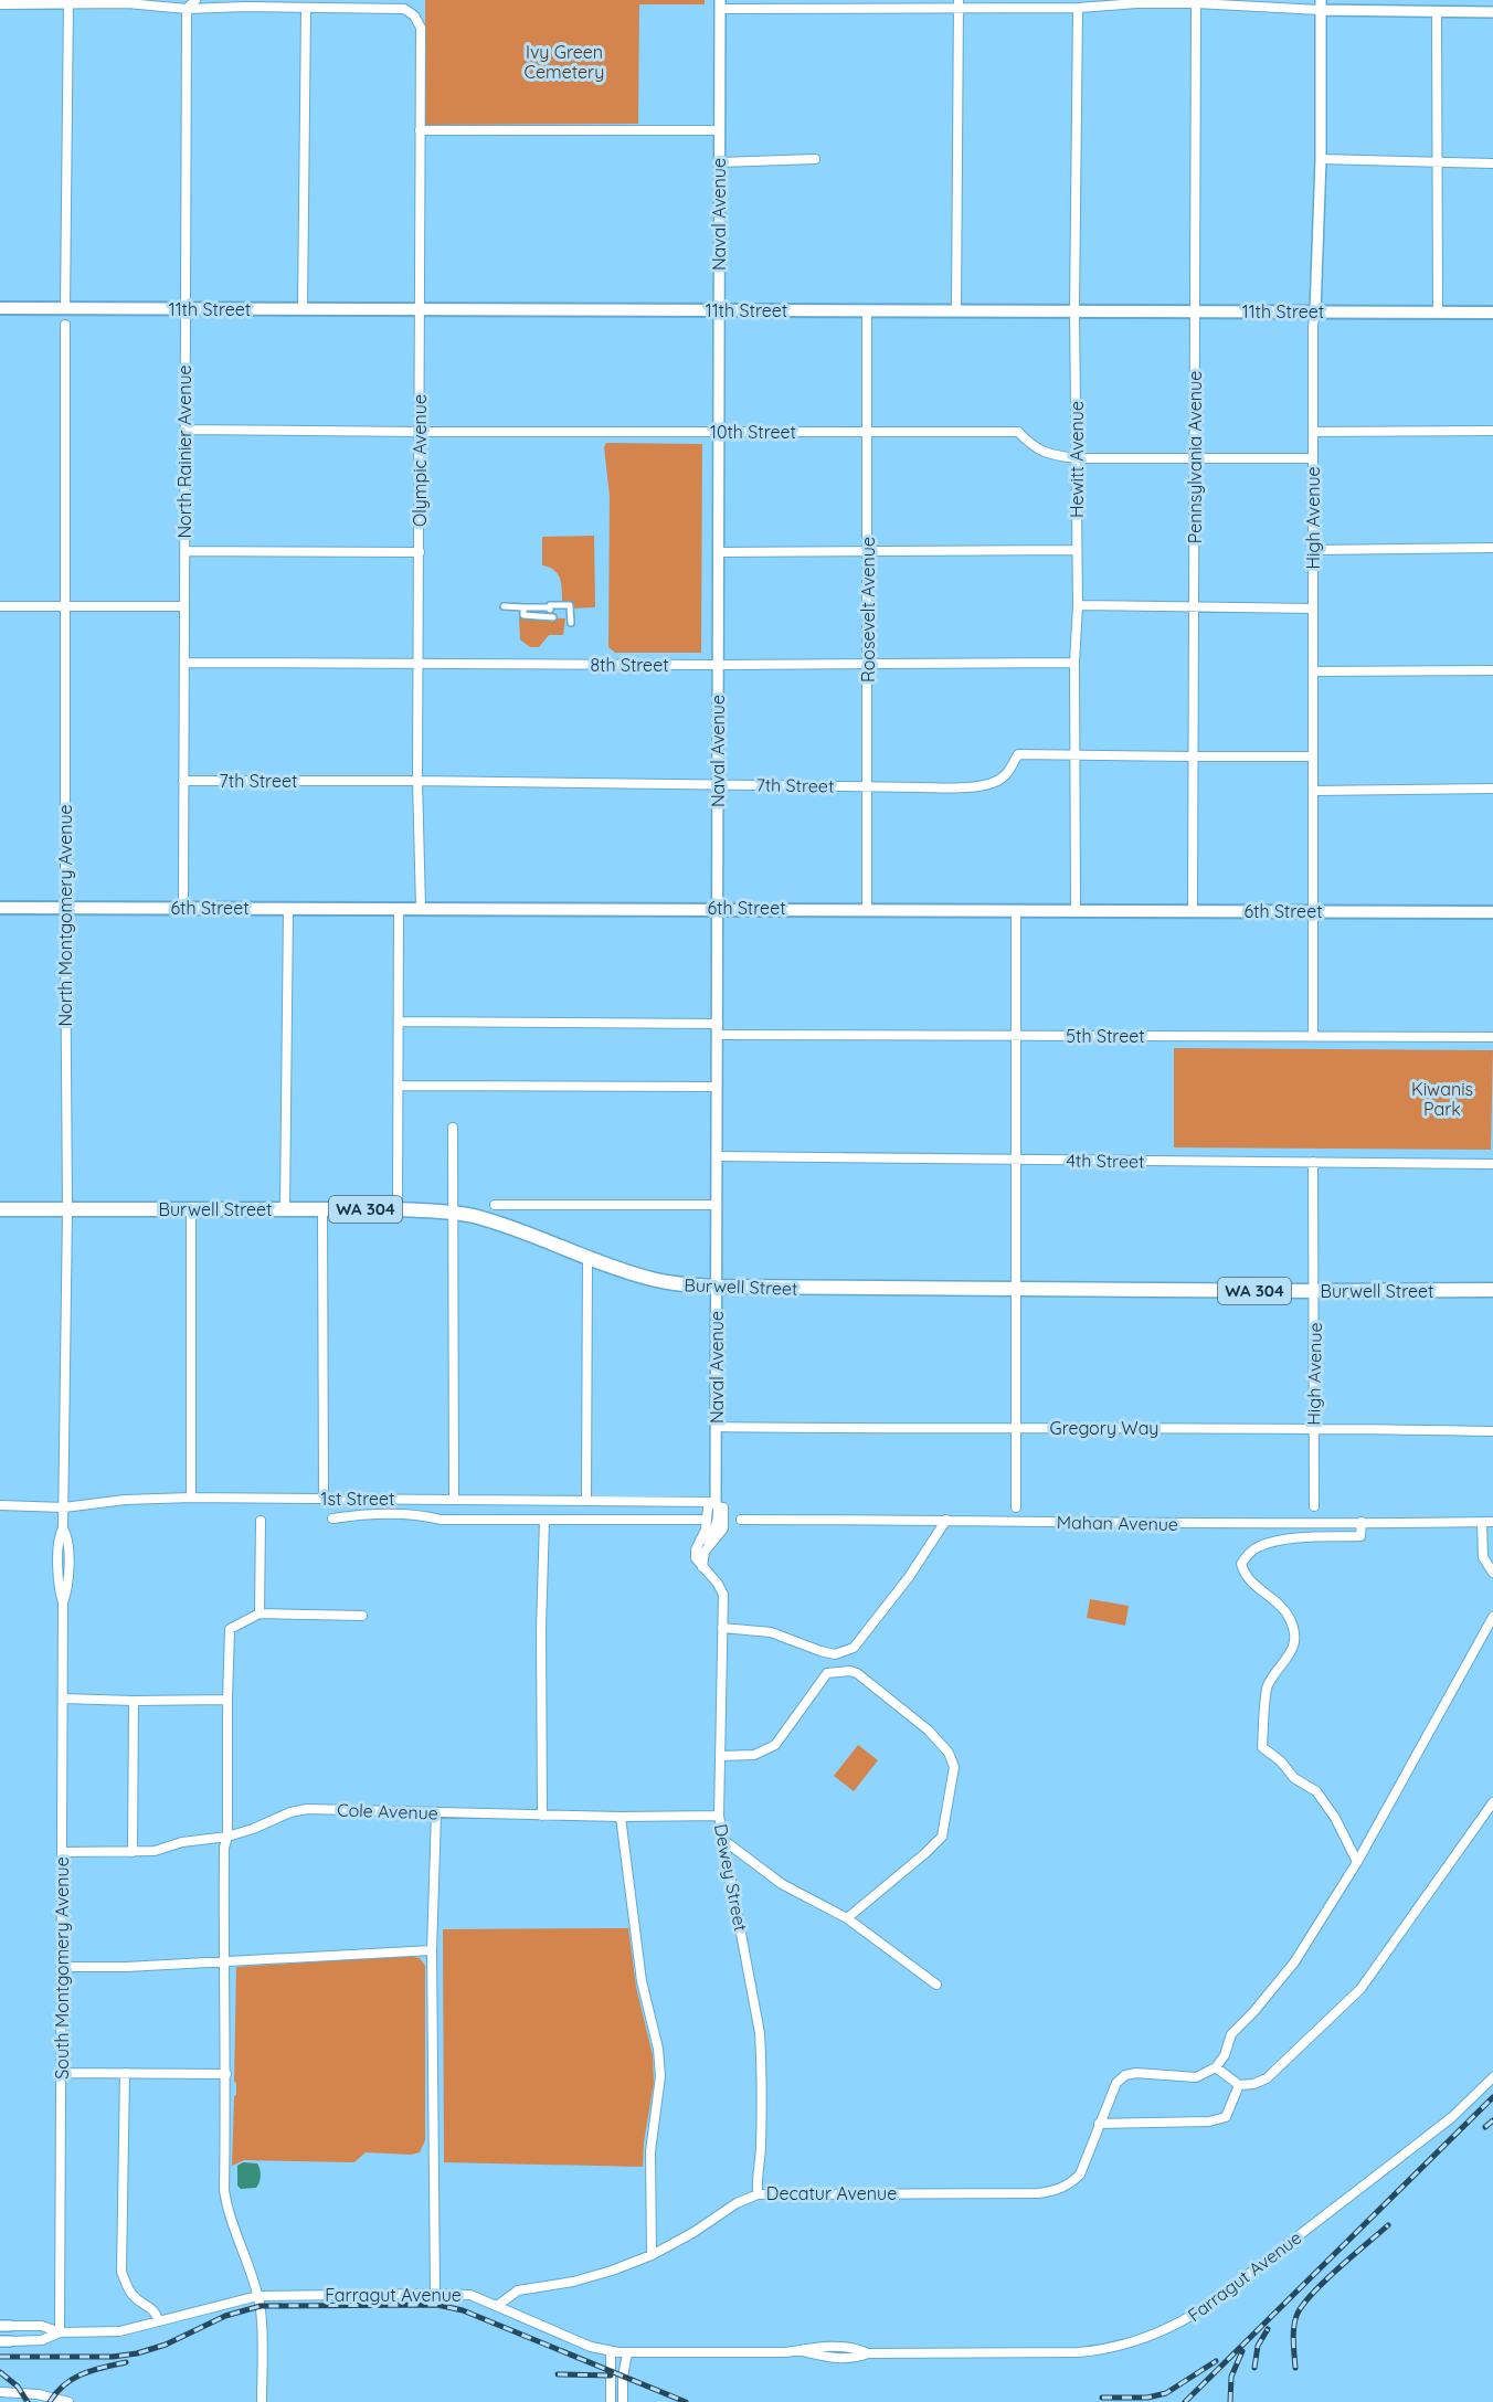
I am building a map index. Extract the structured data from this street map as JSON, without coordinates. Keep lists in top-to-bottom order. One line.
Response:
{"streets":{"highway":["Burwell Street","WA 304"],"main road":["11th Street","6th Street"],"street":["Naval Avenue","10th Street","North Rainier Avenue","Pennsylvania Avenue","Hewitt Avenue","Olympic Avenue","High Avenue","Roosevelt Avenue","8th Street","7th Street","North Montgomery Avenue","5th Street","4th Street","Gregory Way","1st Street","Mahan Avenue","Cole Avenue","Dewey Street","South Montgomery Avenue","Decatur Avenue","Farragut Avenue"]},"crossings":[["Naval Avenue","11th Street"],["Naval Avenue","10th Street"],["Naval Avenue","8th Street"],["Naval Avenue","7th Street"],["Naval Avenue","6th Street"],["Naval Avenue","5th Street"],["Naval Avenue","4th Street"],["Naval Avenue","Burwell Street"],["Naval Avenue","Gregory Way"],["Naval Avenue","1st Street"],["11th Street","North Rainier Avenue"],["11th Street","Pennsylvania Avenue"],["11th Street","Hewitt Avenue"],["11th Street","Olympic Avenue"],["11th Street","High Avenue"],["11th Street","Roosevelt Avenue"],["10th Street","North Rainier Avenue"],["10th Street","Pennsylvania Avenue"],["10th Street","Hewitt Avenue"],["10th Street","Olympic Avenue"],["10th Street","High Avenue"],["10th Street","Roosevelt Avenue"],["North Rainier Avenue","8th Street"],["North Rainier Avenue","7th Street"],["North Rainier Avenue","6th Street"],["Pennsylvania Avenue","7th Street"],["Pennsylvania Avenue","6th Street"],["Hewitt Avenue","8th Street"],["Hewitt Avenue","7th Street"],["Hewitt Avenue","6th Street"],["Olympic Avenue","8th Street"],["Olympic Avenue","7th Street"],["Olympic Avenue","6th Street"],["High Avenue","7th Street"],["High Avenue","6th Street"],["High Avenue","5th Street"],["High Avenue","4th Street"],["High Avenue","Burwell Street"],["High Avenue","Gregory Way"],["Roosevelt Avenue","8th Street"],["Roosevelt Avenue","7th Street"],["Roosevelt Avenue","6th Street"],["6th Street","North Montgomery Avenue"],["North Montgomery Avenue","Burwell Street"],["North Montgomery Avenue","1st Street"],["North Montgomery Avenue","South Montgomery Avenue"],["1st Street","South Montgomery Avenue"],["Cole Avenue","Dewey Street"],["Cole Avenue","South Montgomery Avenue"],["Dewey Street","Decatur Avenue"],["South Montgomery Avenue","Farragut Avenue"],["Decatur Avenue","Farragut Avenue"]],"parks":["Ivy Green Cemetery","Kiwanis Park"]}
